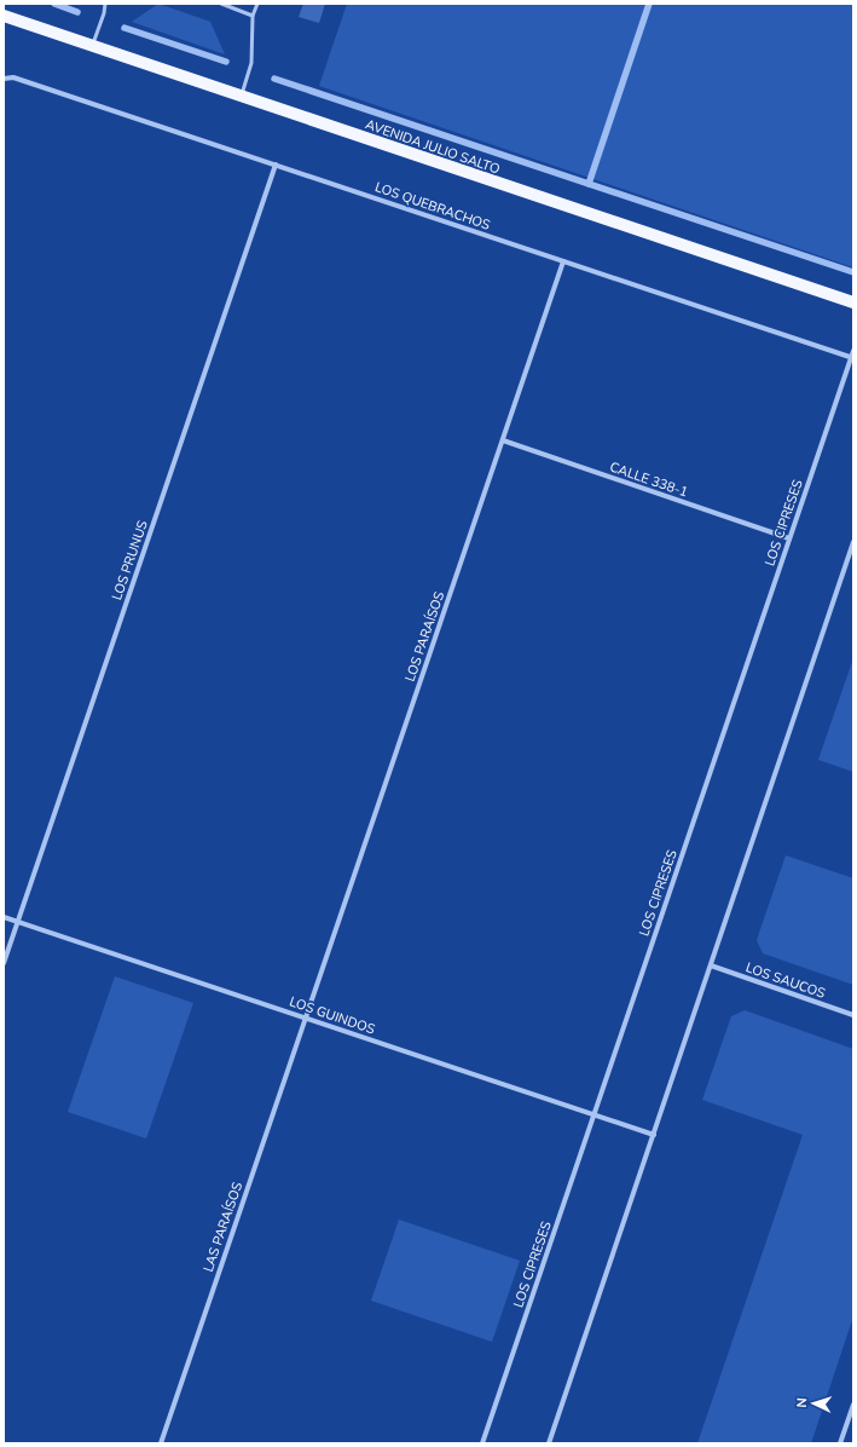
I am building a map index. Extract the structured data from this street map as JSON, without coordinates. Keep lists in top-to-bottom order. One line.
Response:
{"streets":{"main road":["AVENIDA JULIO SALTO"],"street":["LOS QUEBRACHOS","CALLE 338-1","LOS CIPRESES","LOS PRUNUS","LOS PARAÍSOS","LOS SAUCOS","LOS GUINDOS","LAS PARAÍSOS"]},"crossings":[["LOS QUEBRACHOS","LOS CIPRESES"],["LOS QUEBRACHOS","LOS PRUNUS"],["LOS QUEBRACHOS","LOS PARAÍSOS"],["CALLE 338-1","LOS CIPRESES"],["CALLE 338-1","LOS PARAÍSOS"],["LOS CIPRESES","LOS GUINDOS"],["LOS PRUNUS","LOS GUINDOS"],["LOS PARAÍSOS","LOS GUINDOS"],["LOS PARAÍSOS","LAS PARAÍSOS"],["LOS GUINDOS","LAS PARAÍSOS"]],"north":"left"}
